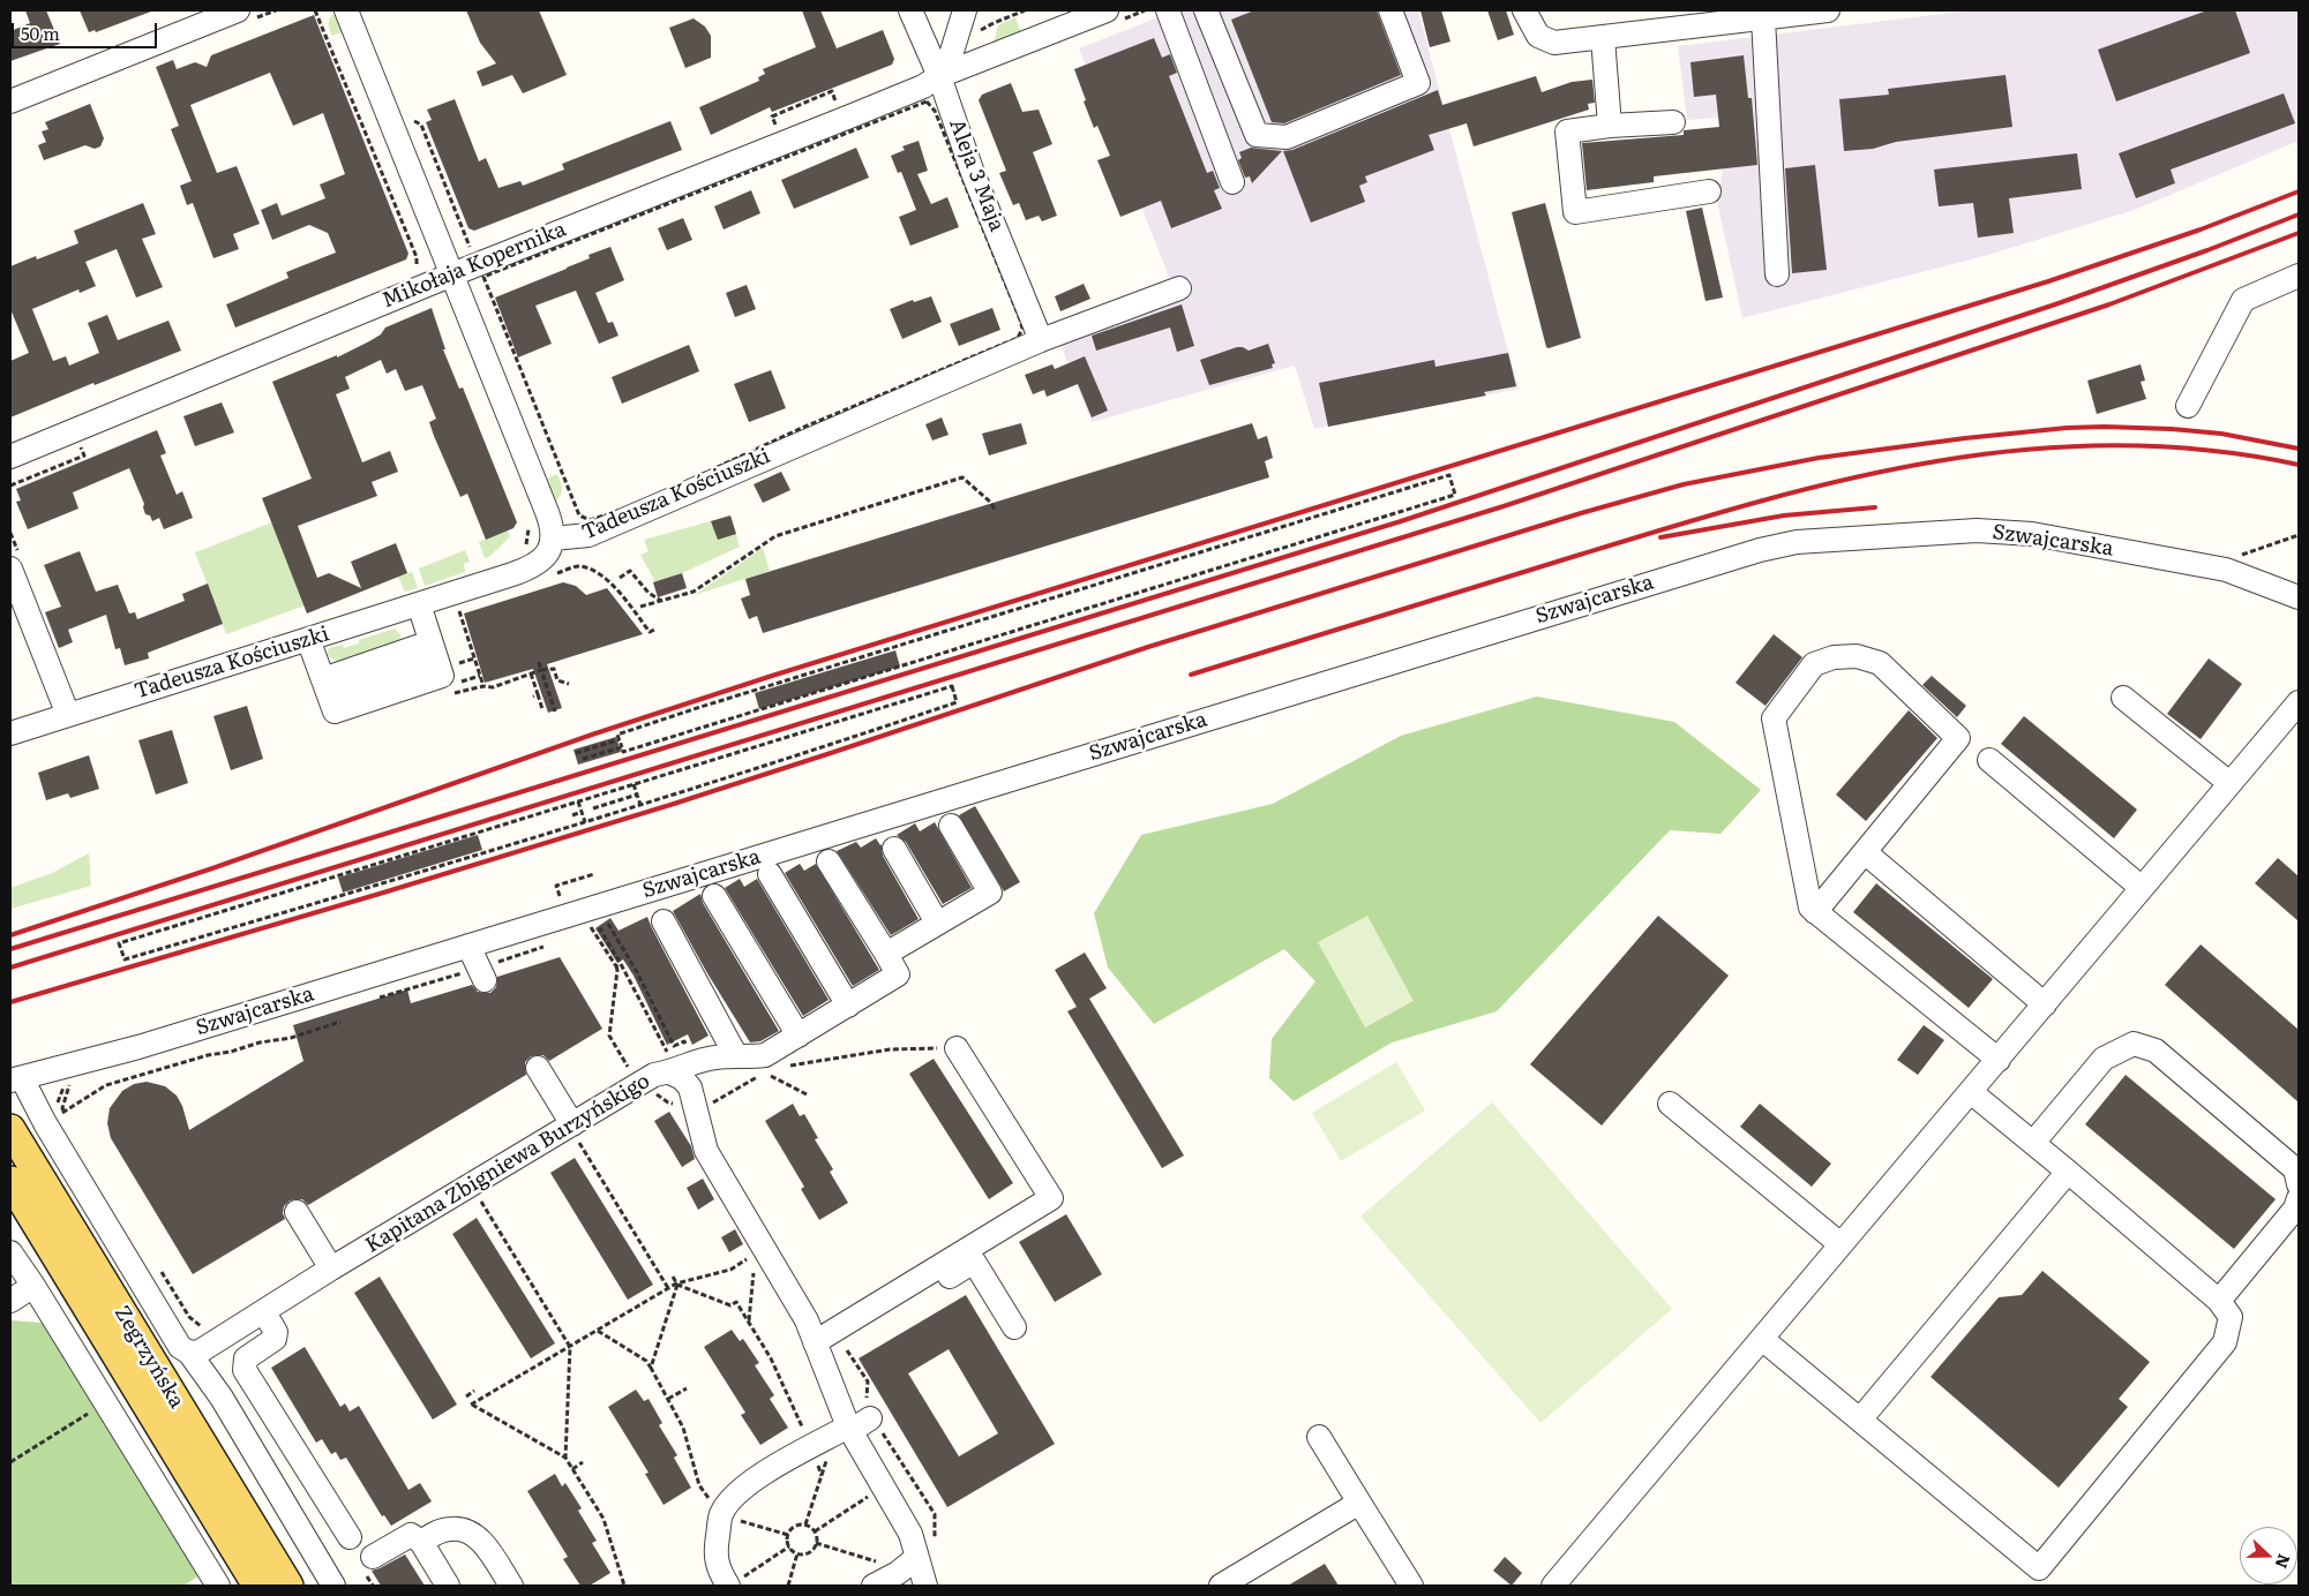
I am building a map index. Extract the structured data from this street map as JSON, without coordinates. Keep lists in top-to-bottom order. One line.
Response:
{"streets":{"main road":["Zegrzyńska"],"street":["Aleja 3 Maja","Mikołaja Kopernika","Tadeusza Kościuszki","Szwajcarska","Kapitana Zbigniewa Burzyńskigo"]},"crossings":[["Aleja 3 Maja","Mikołaja Kopernika"],["Aleja 3 Maja","Tadeusza Kościuszki"]],"scale_bar":"50 m","north":"right"}
